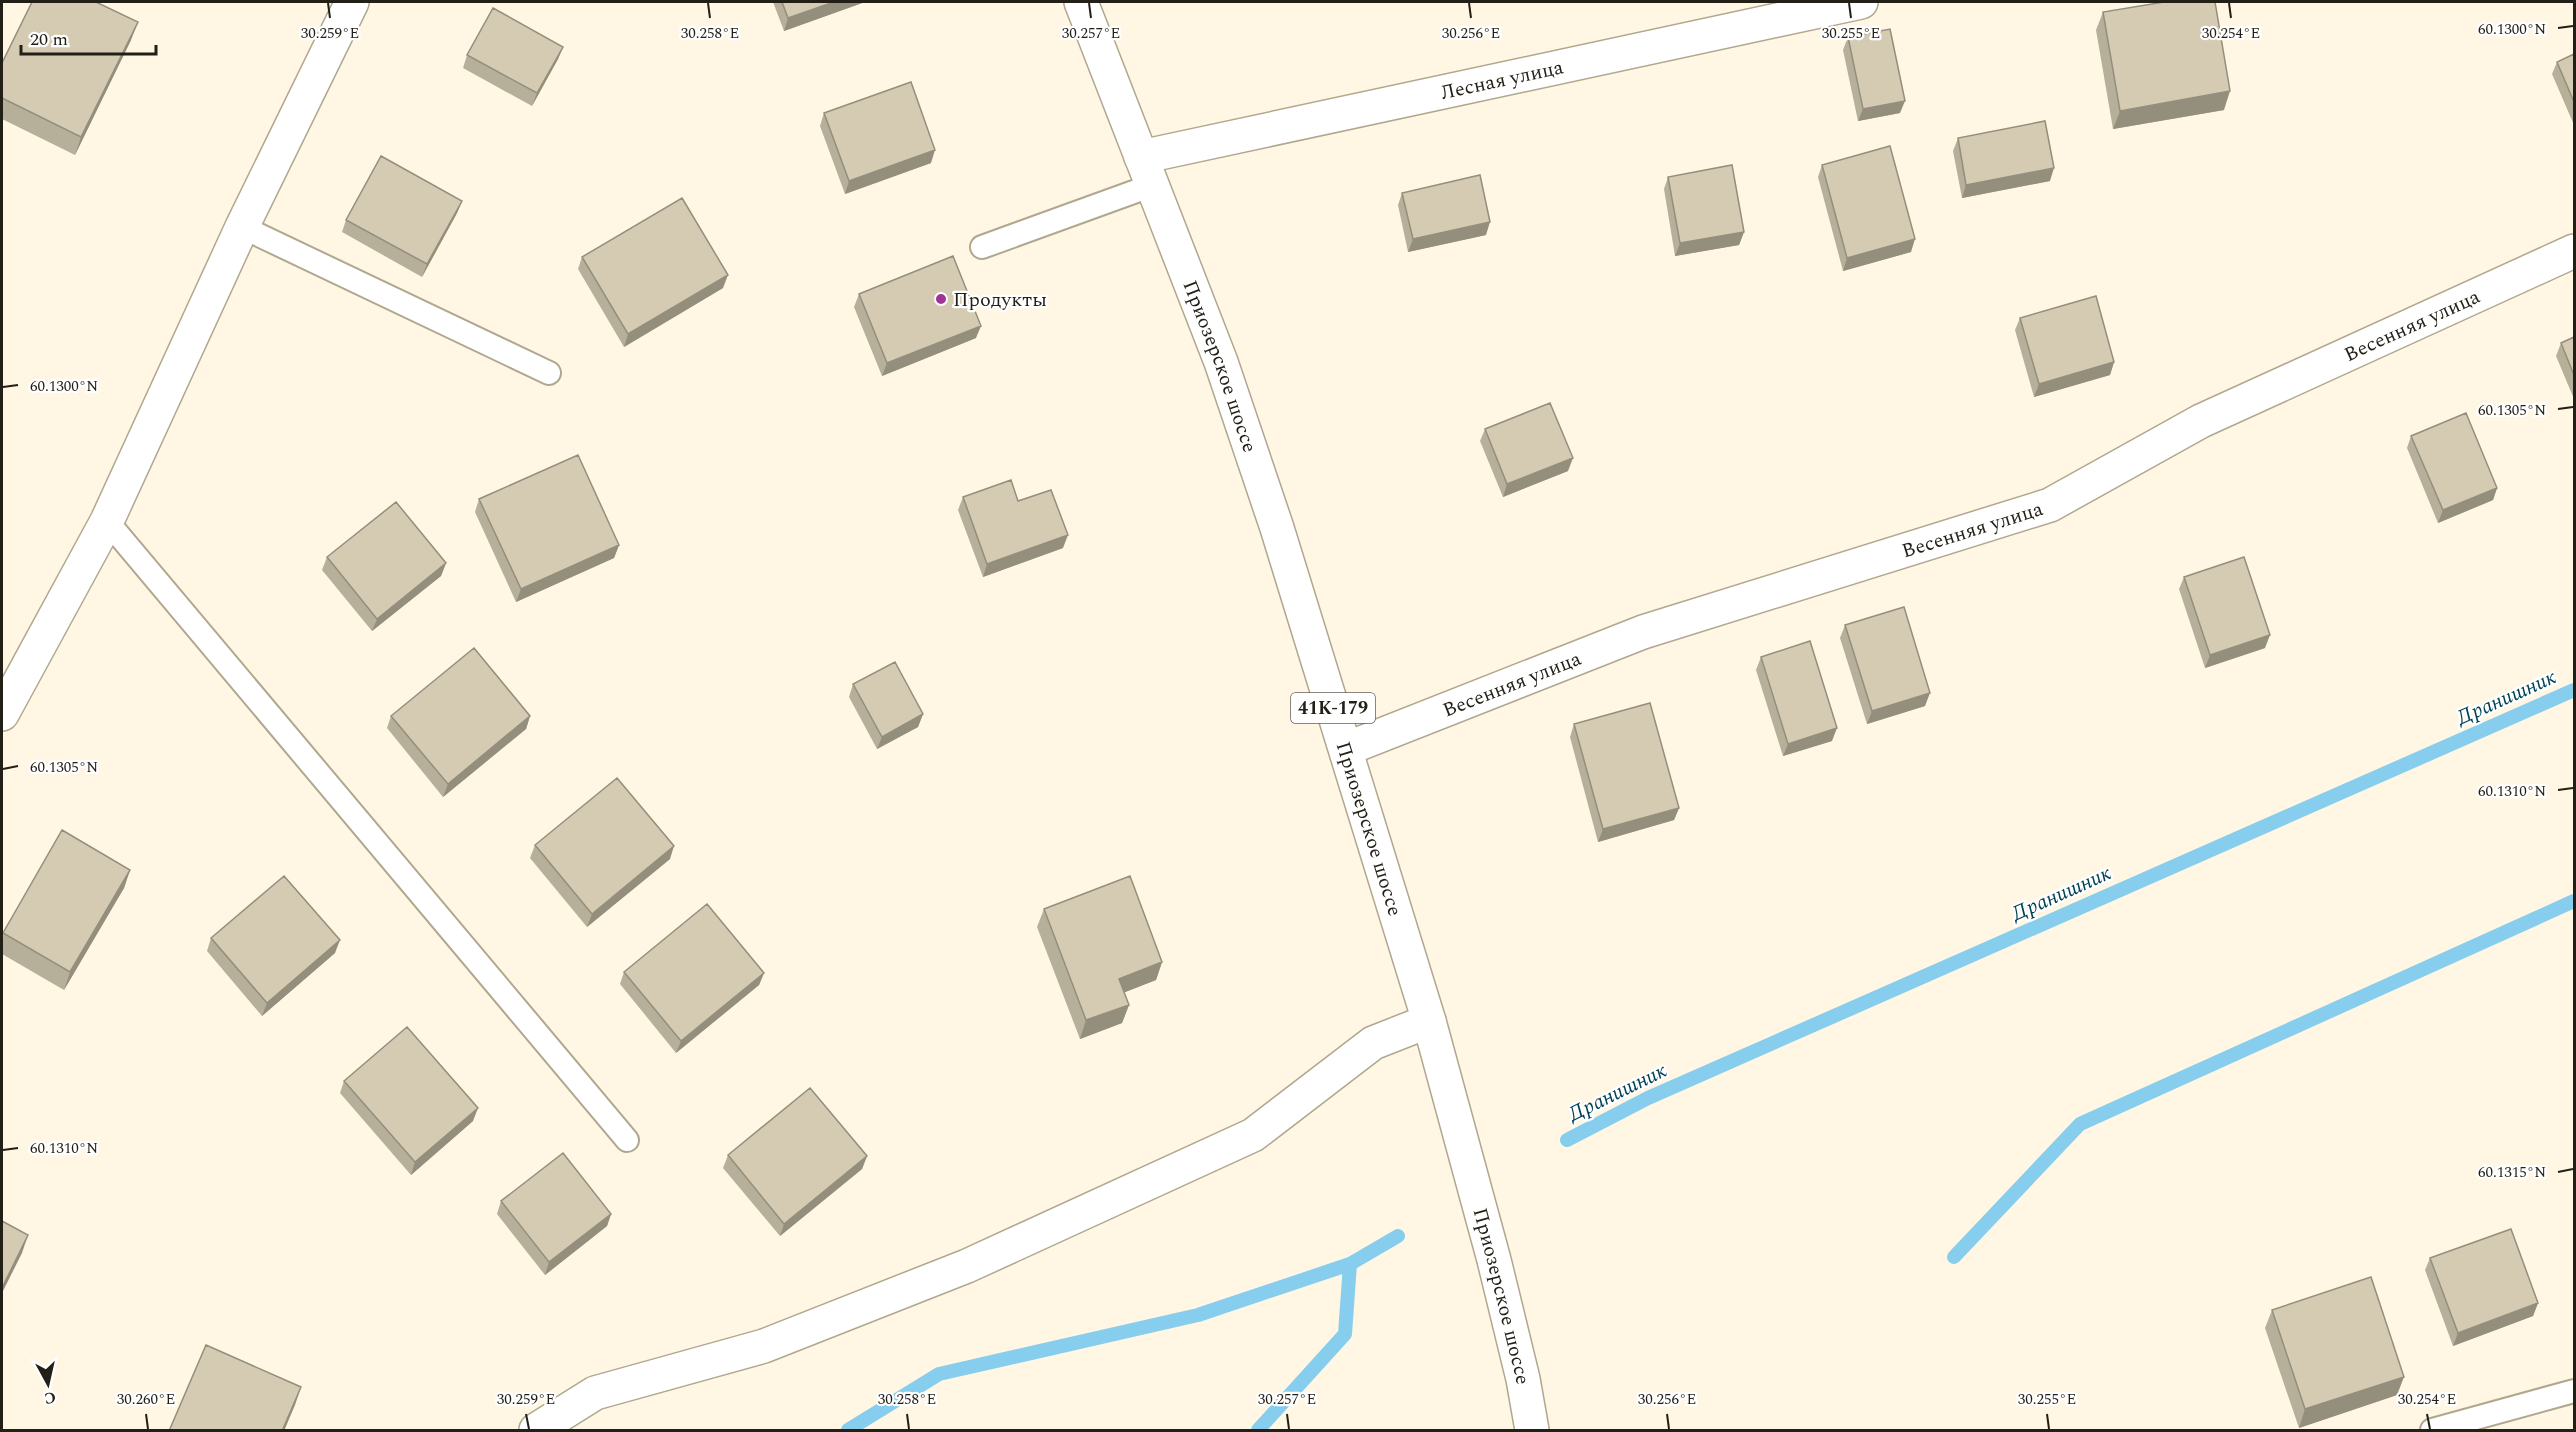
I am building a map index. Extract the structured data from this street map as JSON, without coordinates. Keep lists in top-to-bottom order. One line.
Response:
{"streets":{"street":["Лесная улица","Весенняя улица","Приозерское шоссе","41К-179"]},"crossings":[["Лесная улица","Приозерское шоссе"],["Весенняя улица","Приозерское шоссе"]],"water":["Дранишник"],"places":["Продукты"],"scale_bar":"20 m","north":"bottom","coordinates":["60.1300°N","30.259°E","30.258°E","30.257°E","30.256°E","30.255°E","30.254°E","60.1305°N","60.1310°N","60.1315°N","30.260°E"]}
